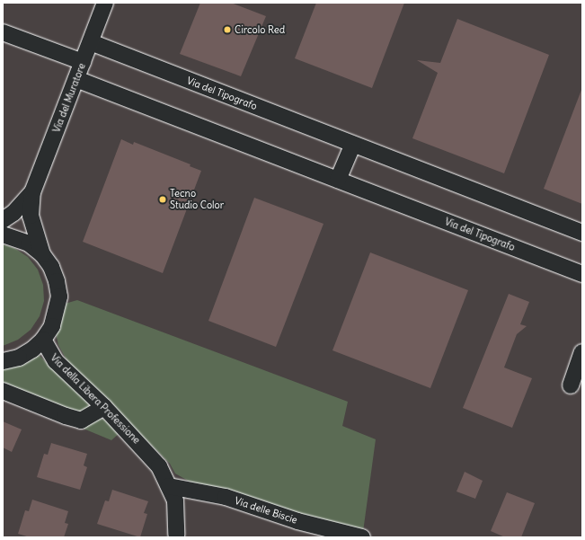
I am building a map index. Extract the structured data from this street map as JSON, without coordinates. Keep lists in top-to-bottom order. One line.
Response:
{"streets":{"street":["Via del Tipografo","Via del Muratore","Via della Libera Professione","Via delle Biscie"]},"crossings":[["Via del Tipografo","Via del Muratore"],["Via della Libera Professione","Via delle Biscie"]],"places":["Circolo Red","Tecno Studio Color"]}
